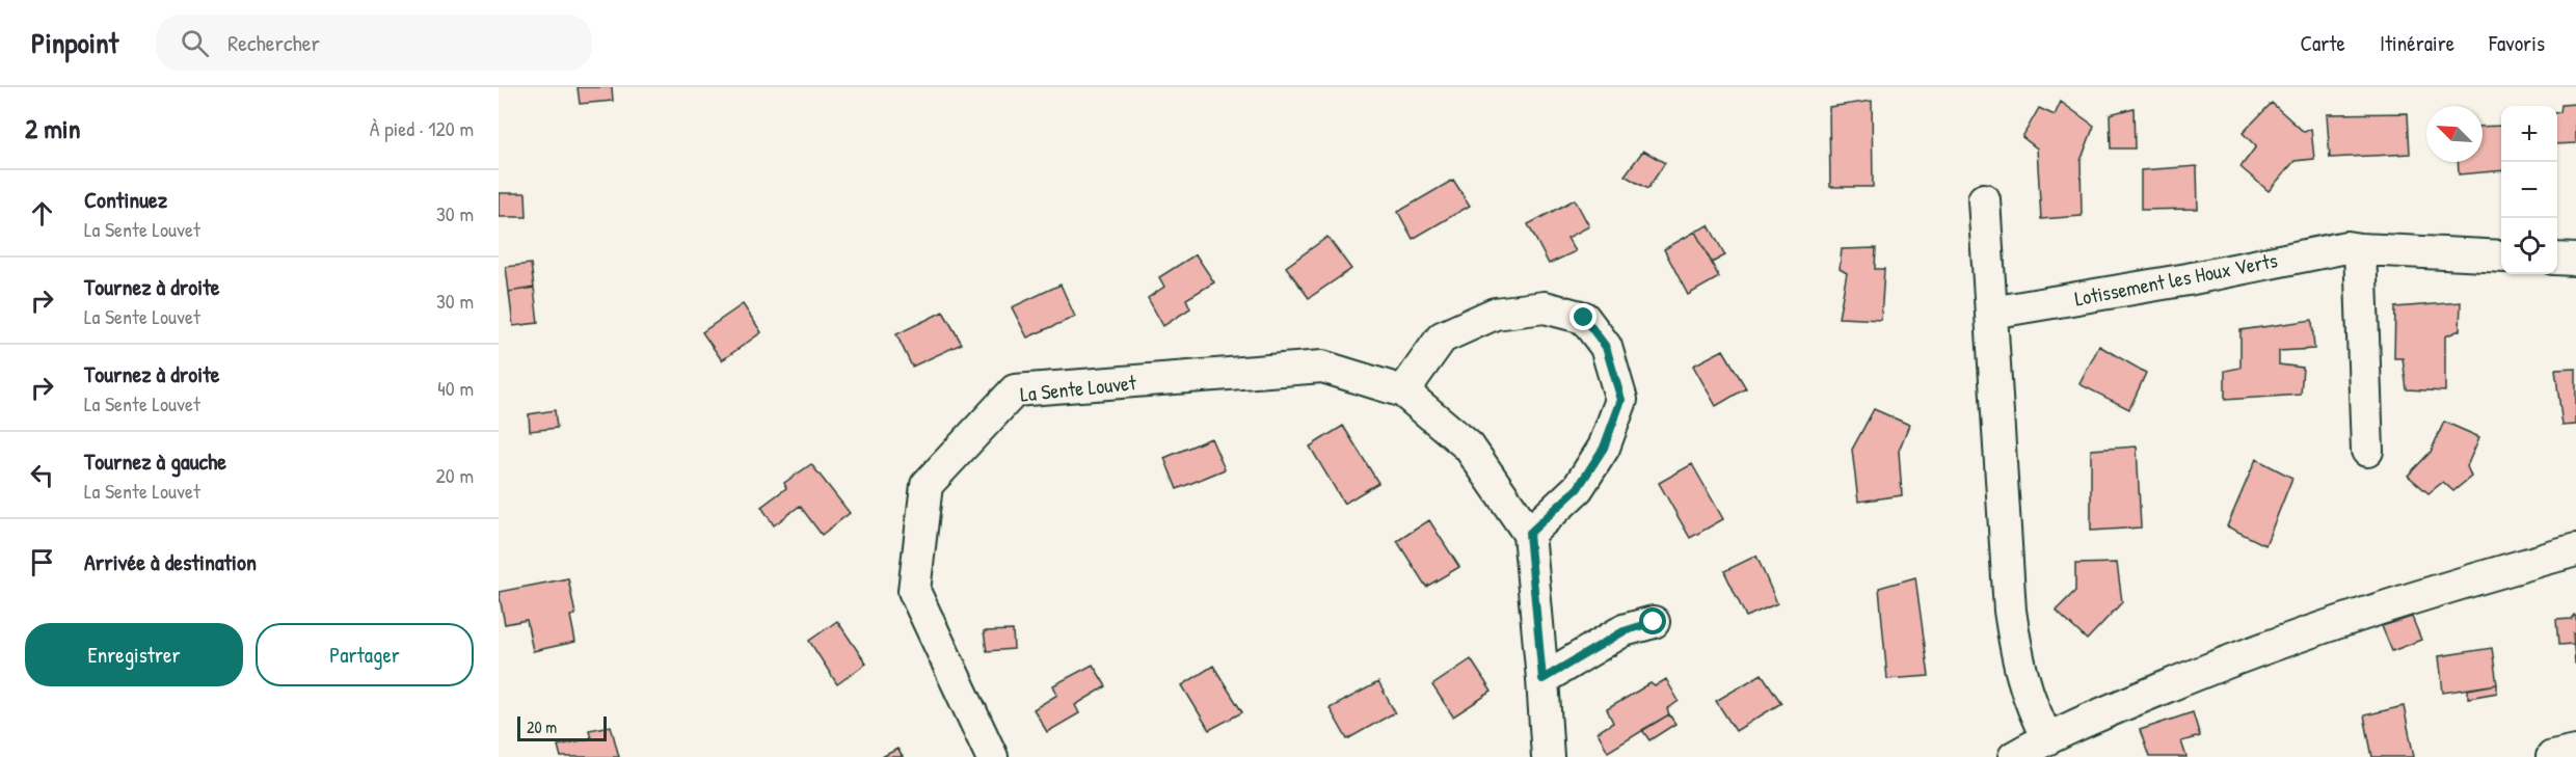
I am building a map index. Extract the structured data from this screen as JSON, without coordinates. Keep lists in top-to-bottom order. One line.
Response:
{"streets":{"street":["Lotissement les Houx Verts","La Sente Louvet"]},"scale_bar":"20 m","north":"top left","page":{"header":"Pinpoint","search":"Rechercher","nav":["Carte","Itinéraire","Favoris"],"heading":["2 min","À pied · 120 m"],"map_buttons":["+","−"],"list":[["Continuez","La Sente Louvet","30 m"],["Tournez à droite","La Sente Louvet","30 m"],["Tournez à droite","La Sente Louvet","40 m"],["Tournez à gauche","La Sente Louvet","20 m"],"Arrivée à destination"],"buttons":["Enregistrer","Partager"],"scale":"20 m"}}
